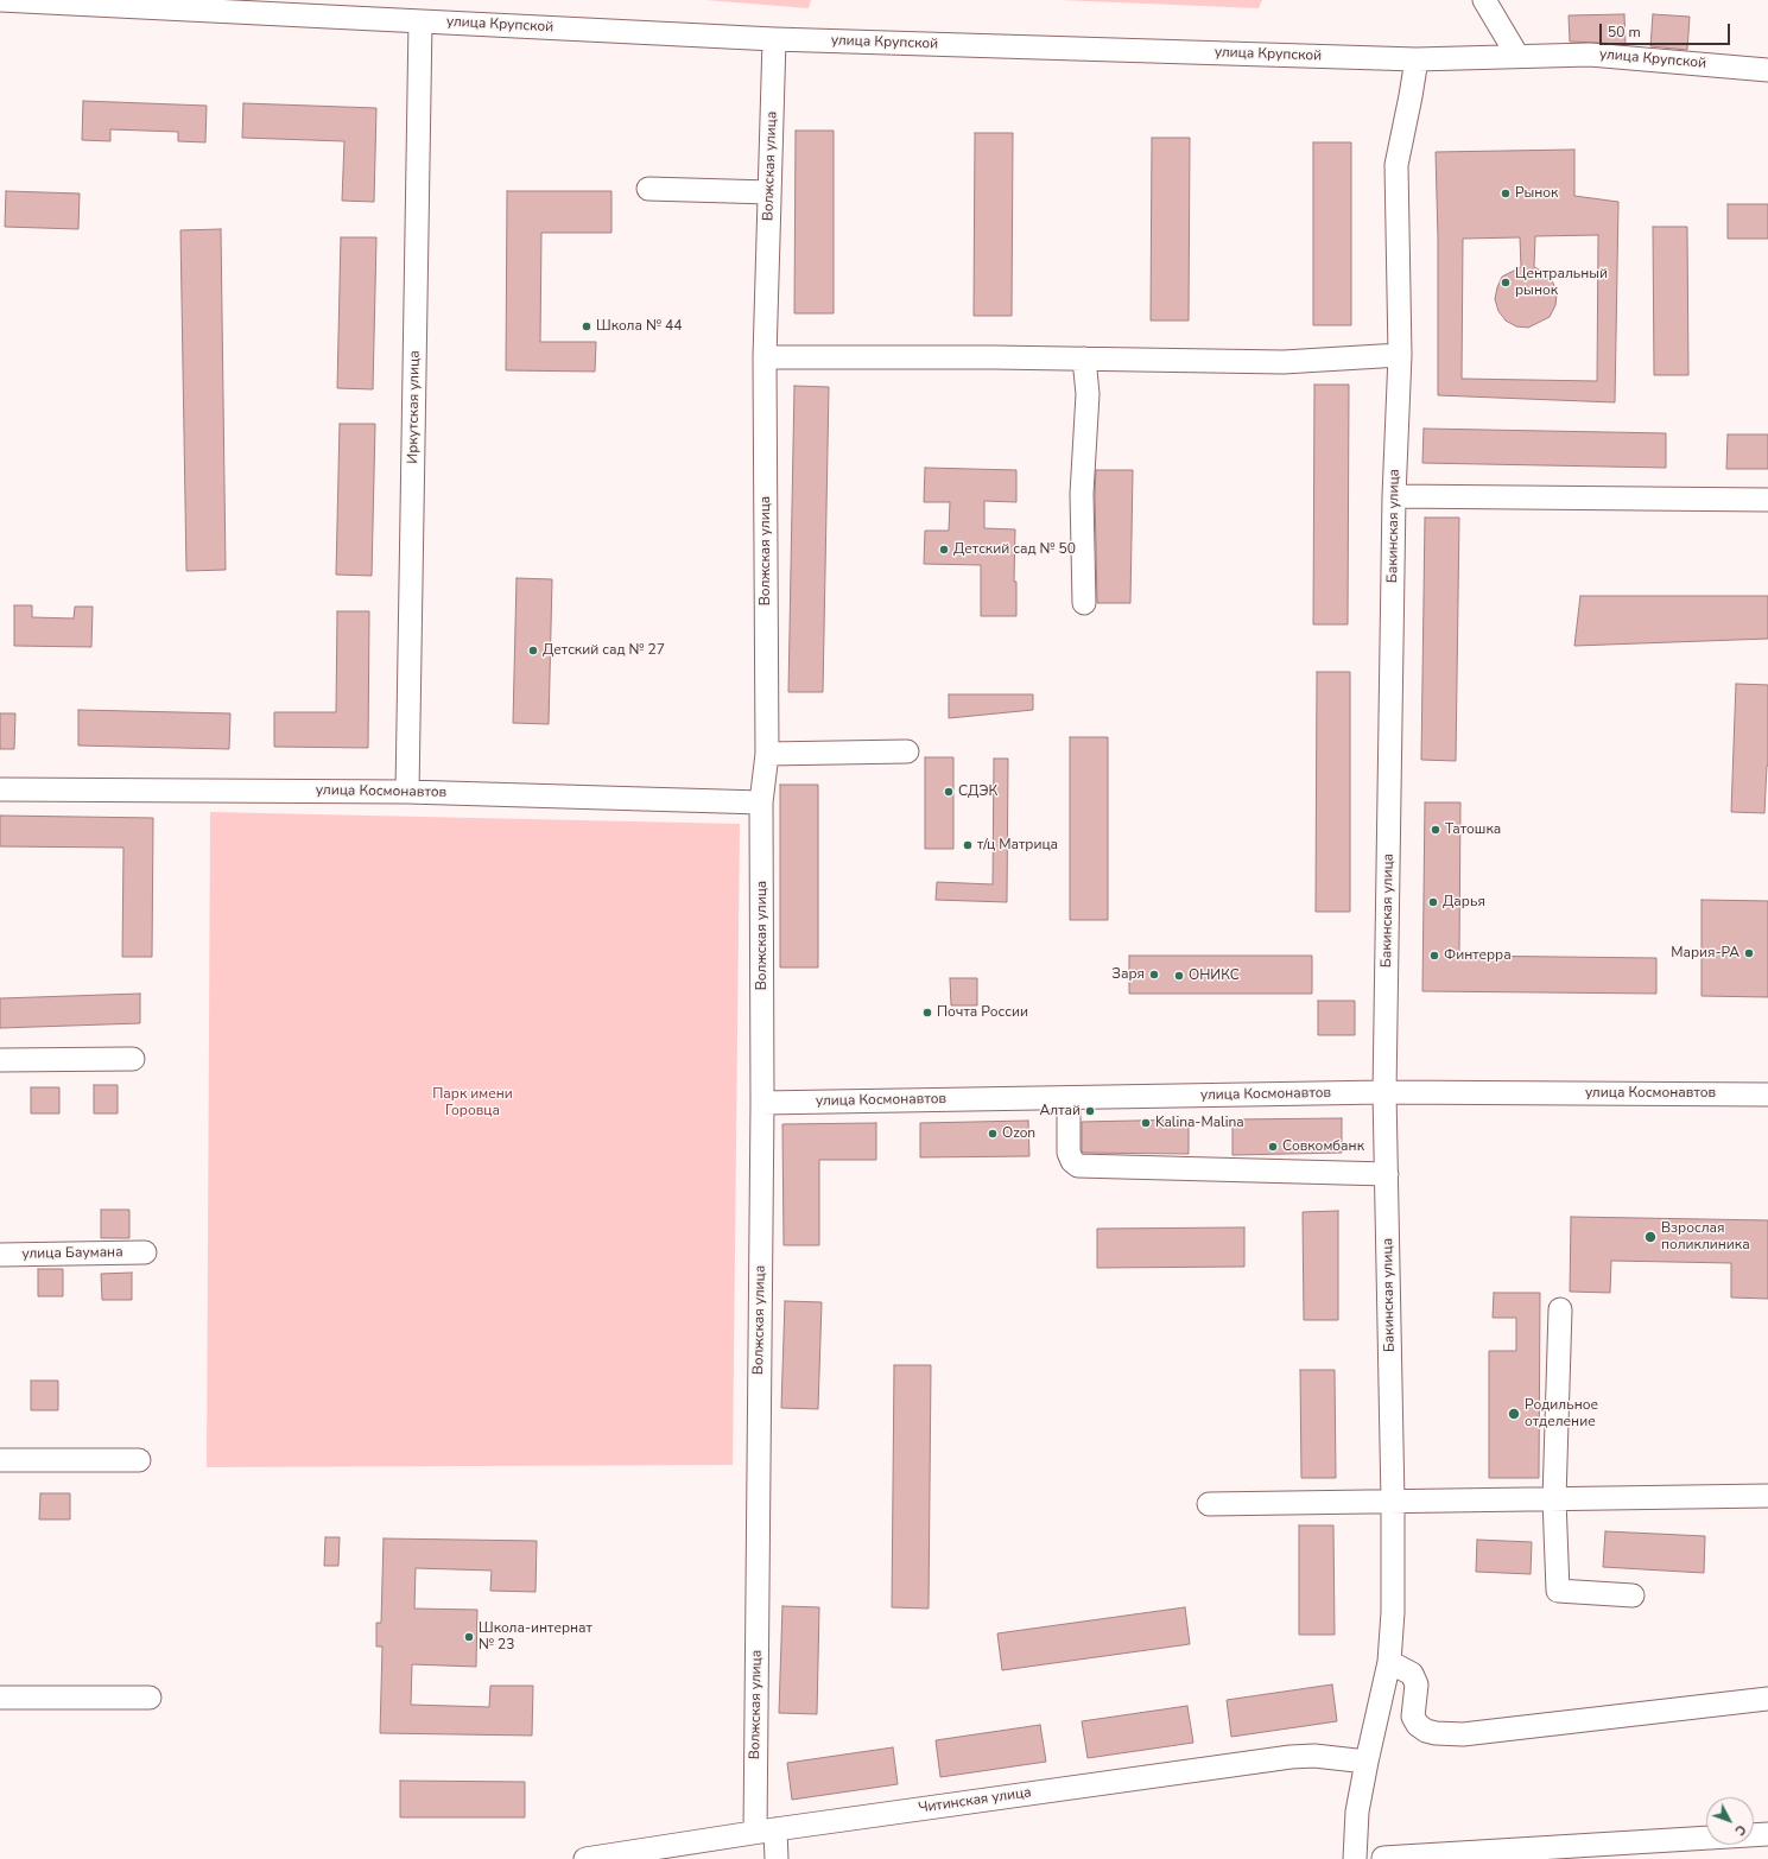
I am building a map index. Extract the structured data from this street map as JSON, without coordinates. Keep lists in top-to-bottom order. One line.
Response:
{"streets":{"street":["улица Крупской","Волжская улица","Иркутская улица","Бакинская улица","улица Космонавтов","улица Баумана","Читинская улица"]},"crossings":[["улица Крупской","Волжская улица"],["улица Крупской","Иркутская улица"],["улица Крупской","Бакинская улица"],["Волжская улица","улица Космонавтов"],["Волжская улица","Читинская улица"],["Иркутская улица","улица Космонавтов"],["Бакинская улица","улица Космонавтов"],["Бакинская улица","Читинская улица"]],"parks":["Парк имени Горовца"],"places":["Рынок","Центральный рынок","Школа № 44","Детский сад № 50","Детский сад № 27","СДЭК","Татошка","т/ц Матрица","Дарья","Мария-РА","Финтерра","Заря","ОНИКС","Почта России","Алтай","Kalina-Malina","Ozon","Совкомбанк","Взрослая поликлиника","Родильное отделение","Школа-интернат № 23"],"scale_bar":"50 m","north":"bottom right"}
